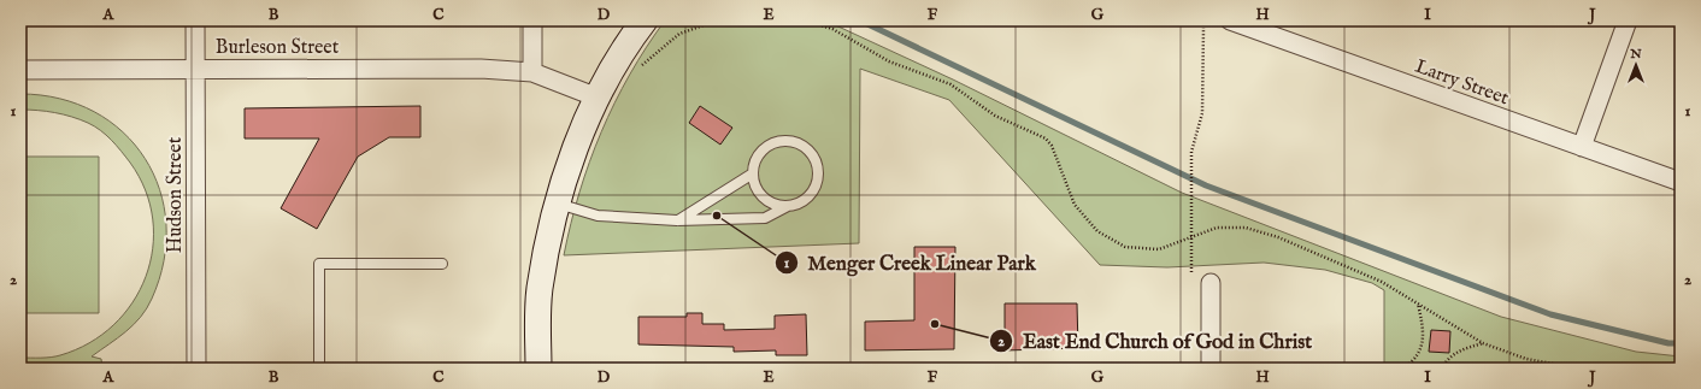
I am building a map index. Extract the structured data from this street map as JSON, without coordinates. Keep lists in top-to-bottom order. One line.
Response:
{"streets":{"street":["Burleson Street","Larry Street","Hudson Street"]},"crossings":[["Burleson Street","Hudson Street"]],"places":["Menger Creek Linear Park","East End Church of God in Christ"],"north":"top","grid":{"columns":["A","B","C","D","E","F","G","H","I","J"],"rows":["1","2"]}}
